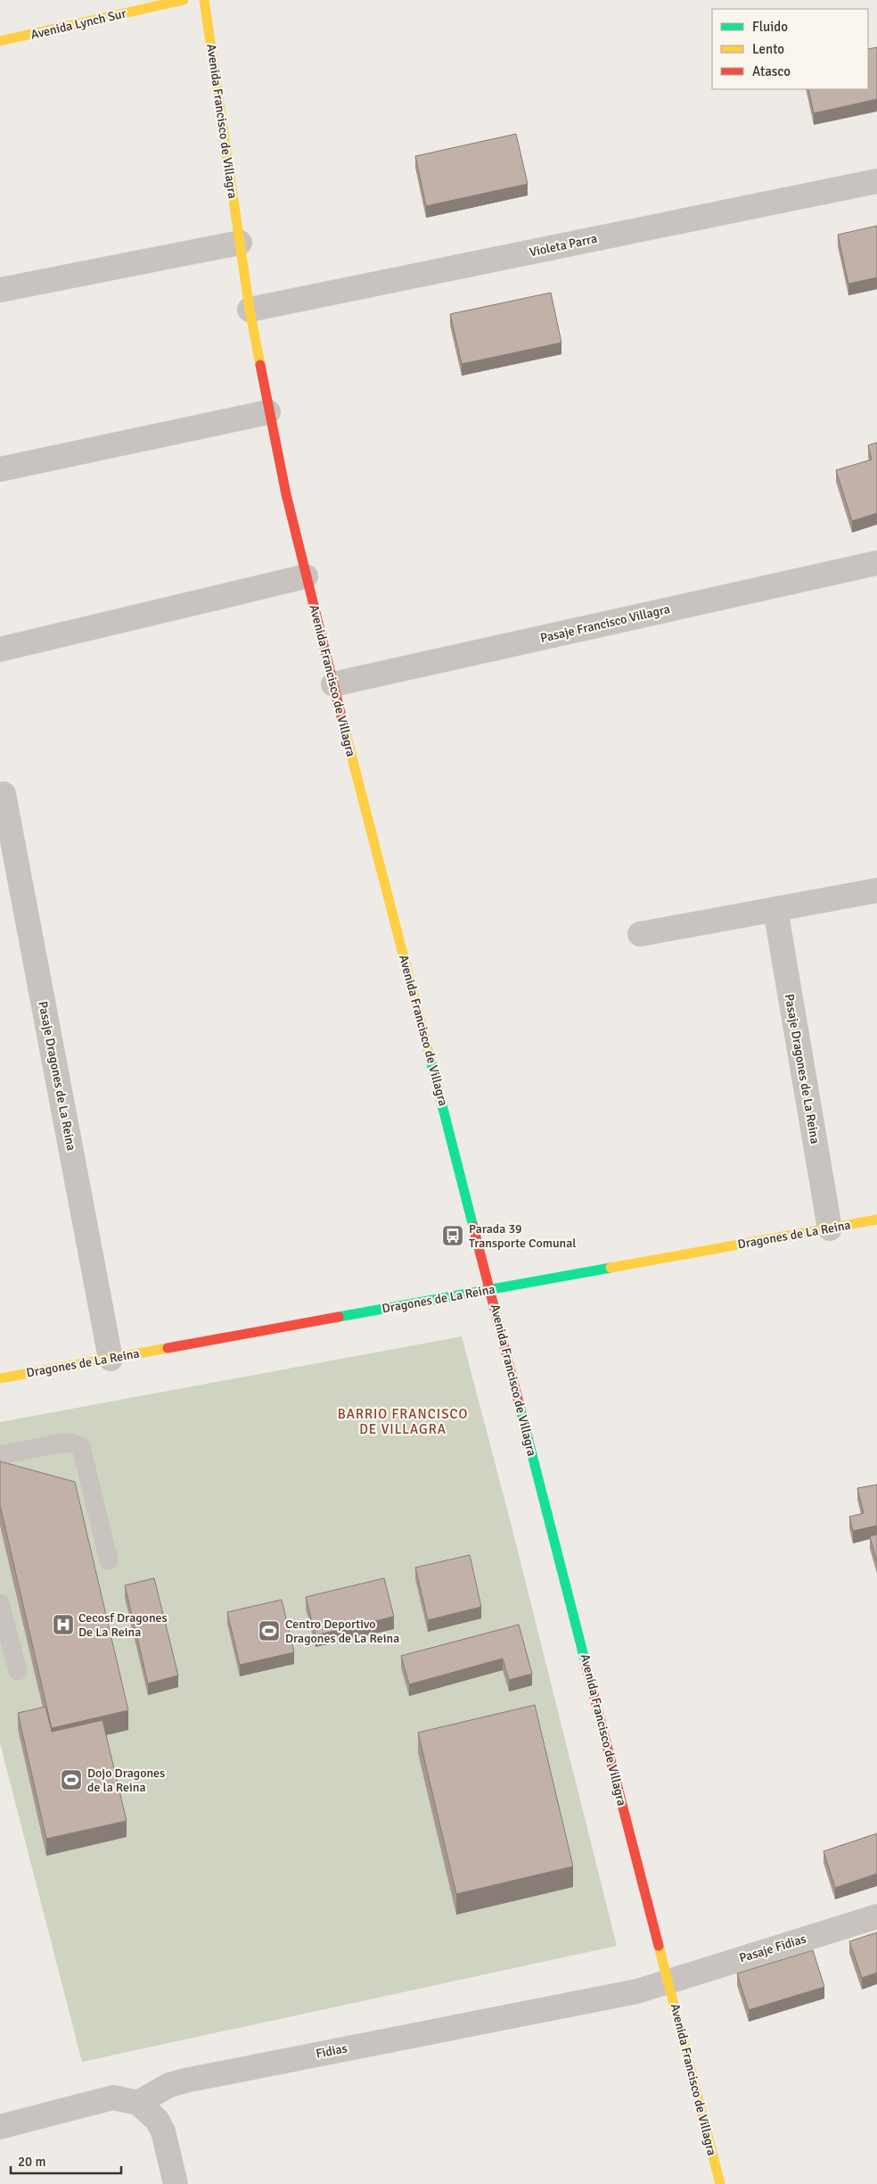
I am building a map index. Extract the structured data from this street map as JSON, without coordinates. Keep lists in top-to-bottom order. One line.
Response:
{"streets":{"street":["Avenida Lynch Sur","Avenida Francisco de Villagra","Violeta Parra","Pasaje Francisco Villagra","Pasaje Dragones de La Reina","Dragones de La Reina","Pasaje Fidias","Fidias"]},"crossings":[["Avenida Francisco de Villagra","Violeta Parra"],["Avenida Francisco de Villagra","Pasaje Francisco Villagra"],["Avenida Francisco de Villagra","Dragones de La Reina"],["Avenida Francisco de Villagra","Pasaje Fidias"],["Avenida Francisco de Villagra","Fidias"],["Pasaje Dragones de La Reina","Dragones de La Reina"],["Pasaje Fidias","Fidias"]],"districts":["BARRIO FRANCISCO DE VILLAGRA"],"places":{"bus stop":["Parada 39 Transporte Comunal"],"hospital":["Cecosf Dragones De La Reina"],"sports":["Centro Deportivo Dragones de La Reina","Dojo Dragones de la Reina"]},"legend":["Fluido","Lento","Atasco"],"scale_bar":"20 m"}
